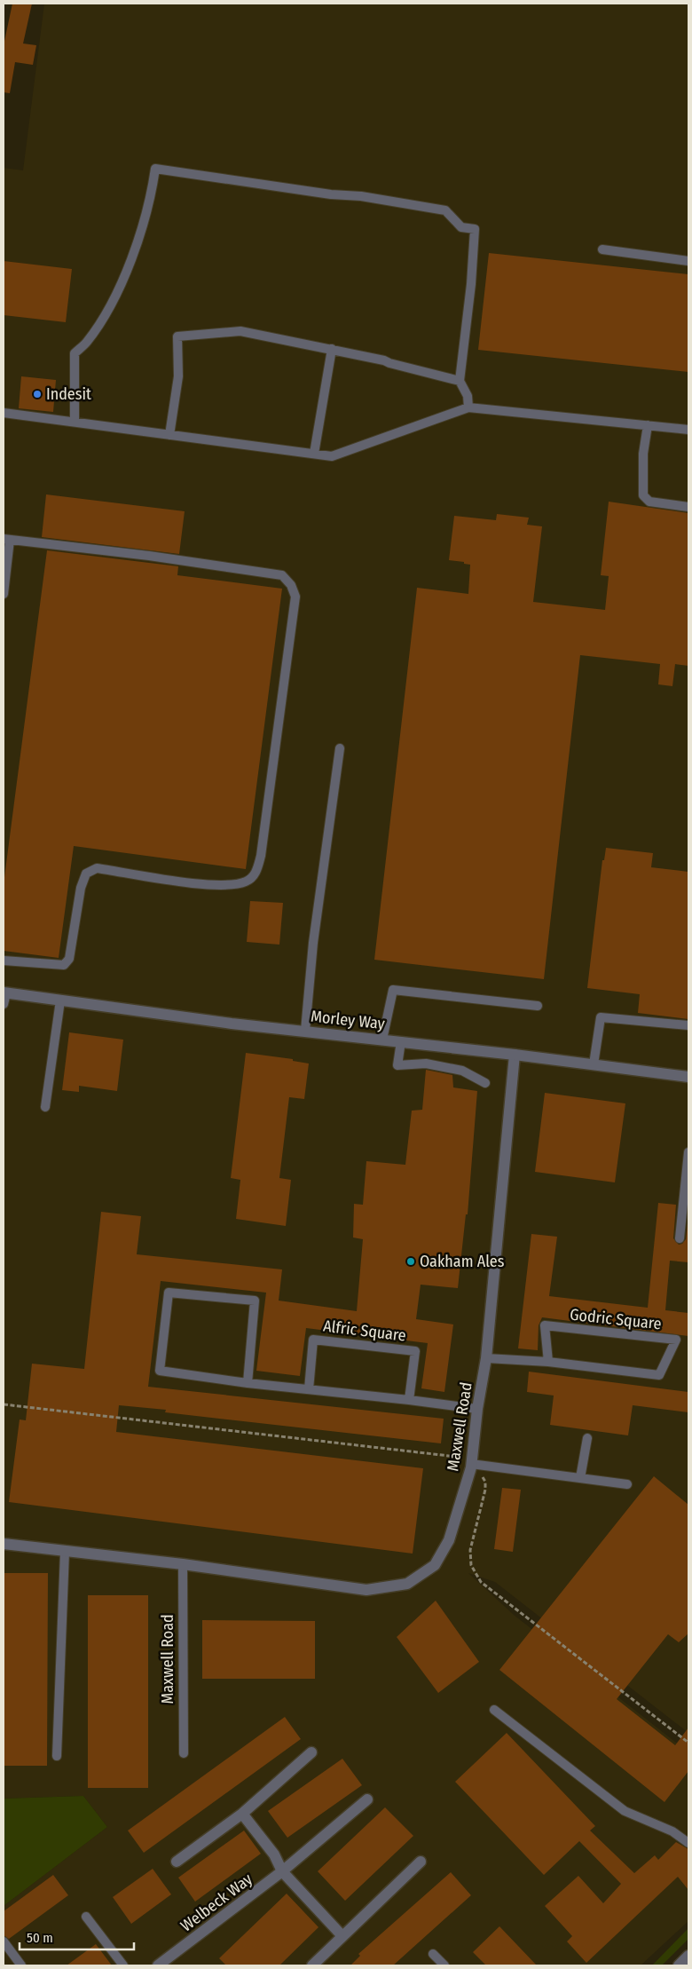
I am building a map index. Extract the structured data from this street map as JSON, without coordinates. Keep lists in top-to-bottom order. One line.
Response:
{"streets":{"street":["Morley Way","Maxwell Road","Welbeck Way"],"lane":["Godric Square","Alfric Square"]},"crossings":[["Morley Way","Maxwell Road"],["Godric Square","Maxwell Road"]],"places":["Indesit","Oakham Ales"],"scale_bar":"50 m"}
